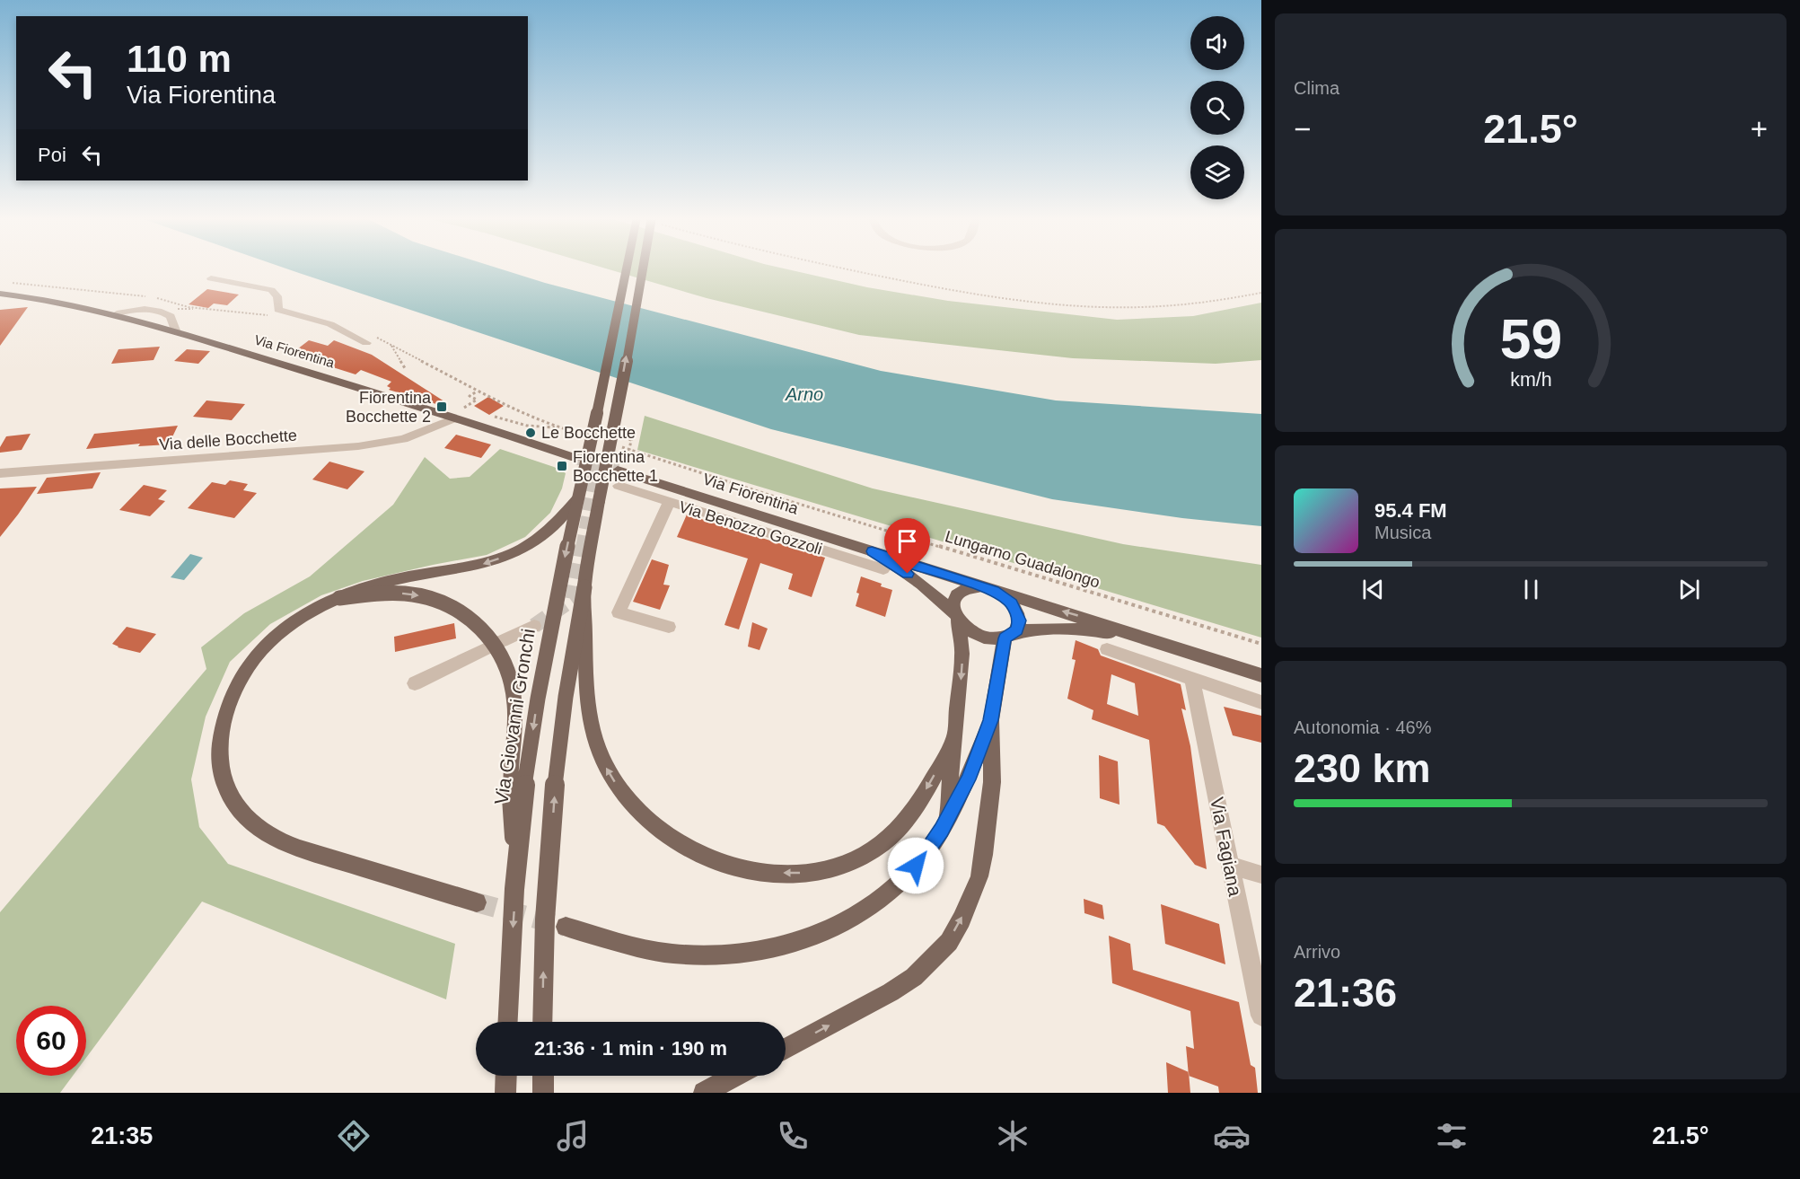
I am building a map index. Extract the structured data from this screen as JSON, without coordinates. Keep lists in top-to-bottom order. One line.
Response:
{"streets":{"main road":["Via Fiorentina","Via Giovanni Gronchi"],"street":["Via delle Bocchette","Via Benozzo Gozzoli","Via Fagiana"],"path":["Lungarno Guadalongo"]},"crossings":[["Via Fiorentina","Via delle Bocchette"]],"water":["Arno"],"places":{"transit":["Fiorentina Bocchette 2","Fiorentina Bocchette 1"],"other":["Le Bocchette"]},"page":{"tile":["Clima",["Autonomia · 46%","230 km"],["Arrivo","21:36"]],"turn":["110 m","Via Fiorentina"],"heat":["−","21.5°","+"],"then":"Poi","song":["95.4 FM","Musica"],"limit":"60","trip":"21:36 · 1 min · 190 m","tabs":["21:35","21.5°"],"gauge":["59","km/h"]}}
